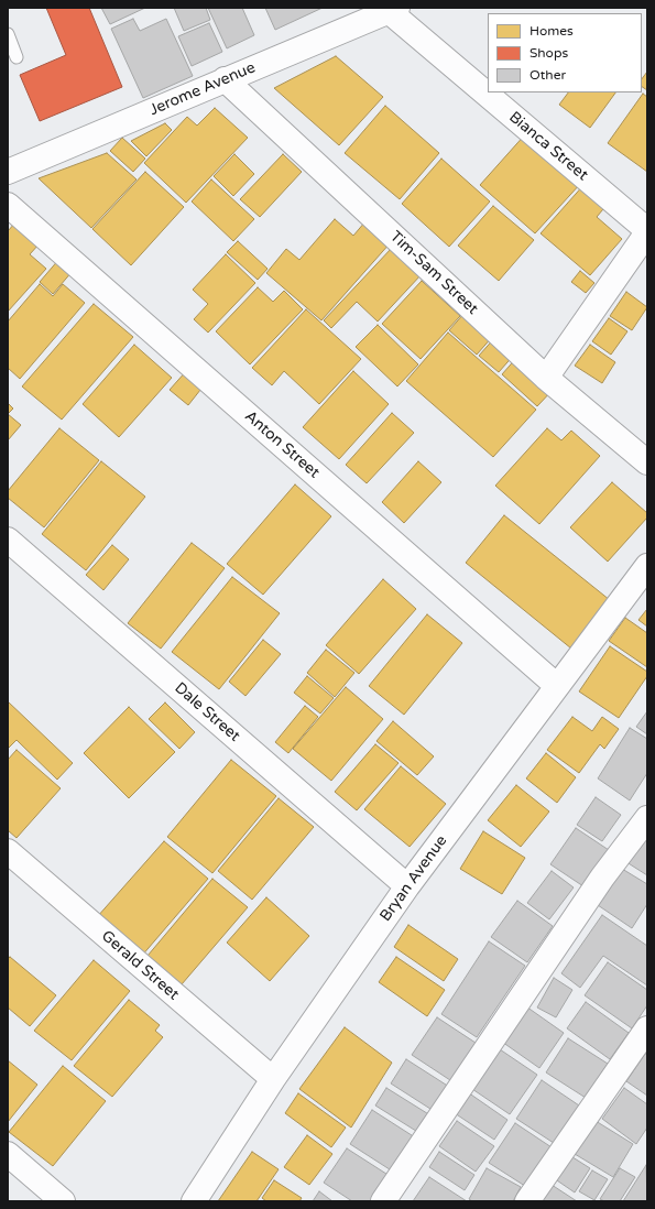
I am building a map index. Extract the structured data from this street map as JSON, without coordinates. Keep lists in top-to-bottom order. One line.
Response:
{"streets":{"street":["Jerome Avenue","Bianca Street","Tim-Sam Street","Anton Street","Dale Street","Bryan Avenue","Gerald Street"]},"crossings":[["Jerome Avenue","Bianca Street"],["Jerome Avenue","Tim-Sam Street"],["Anton Street","Bryan Avenue"],["Dale Street","Bryan Avenue"],["Bryan Avenue","Gerald Street"]],"legend":["Homes","Shops","Other"]}
